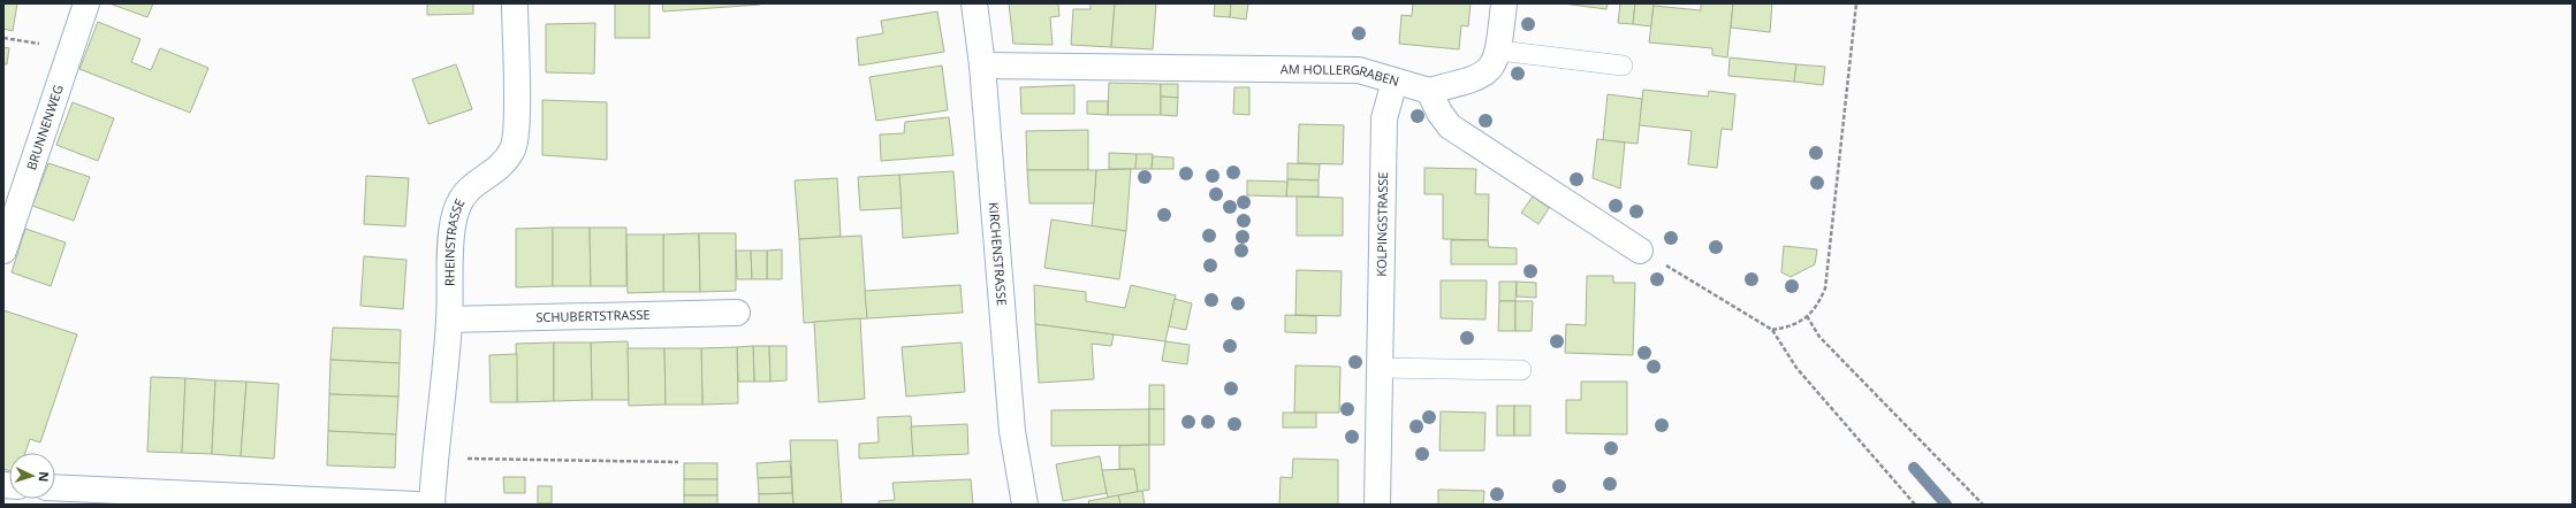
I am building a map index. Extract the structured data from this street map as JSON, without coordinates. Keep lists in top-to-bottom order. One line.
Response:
{"streets":{"street":["AM HOLLERGRABEN","BRUNNENWEG","KOLPINGSTRASSE","RHEINSTRASSE","KIRCHENSTRASSE","SCHUBERTSTRASSE"]},"crossings":[["AM HOLLERGRABEN","KOLPINGSTRASSE"],["AM HOLLERGRABEN","KIRCHENSTRASSE"],["RHEINSTRASSE","SCHUBERTSTRASSE"]],"north":"right"}
